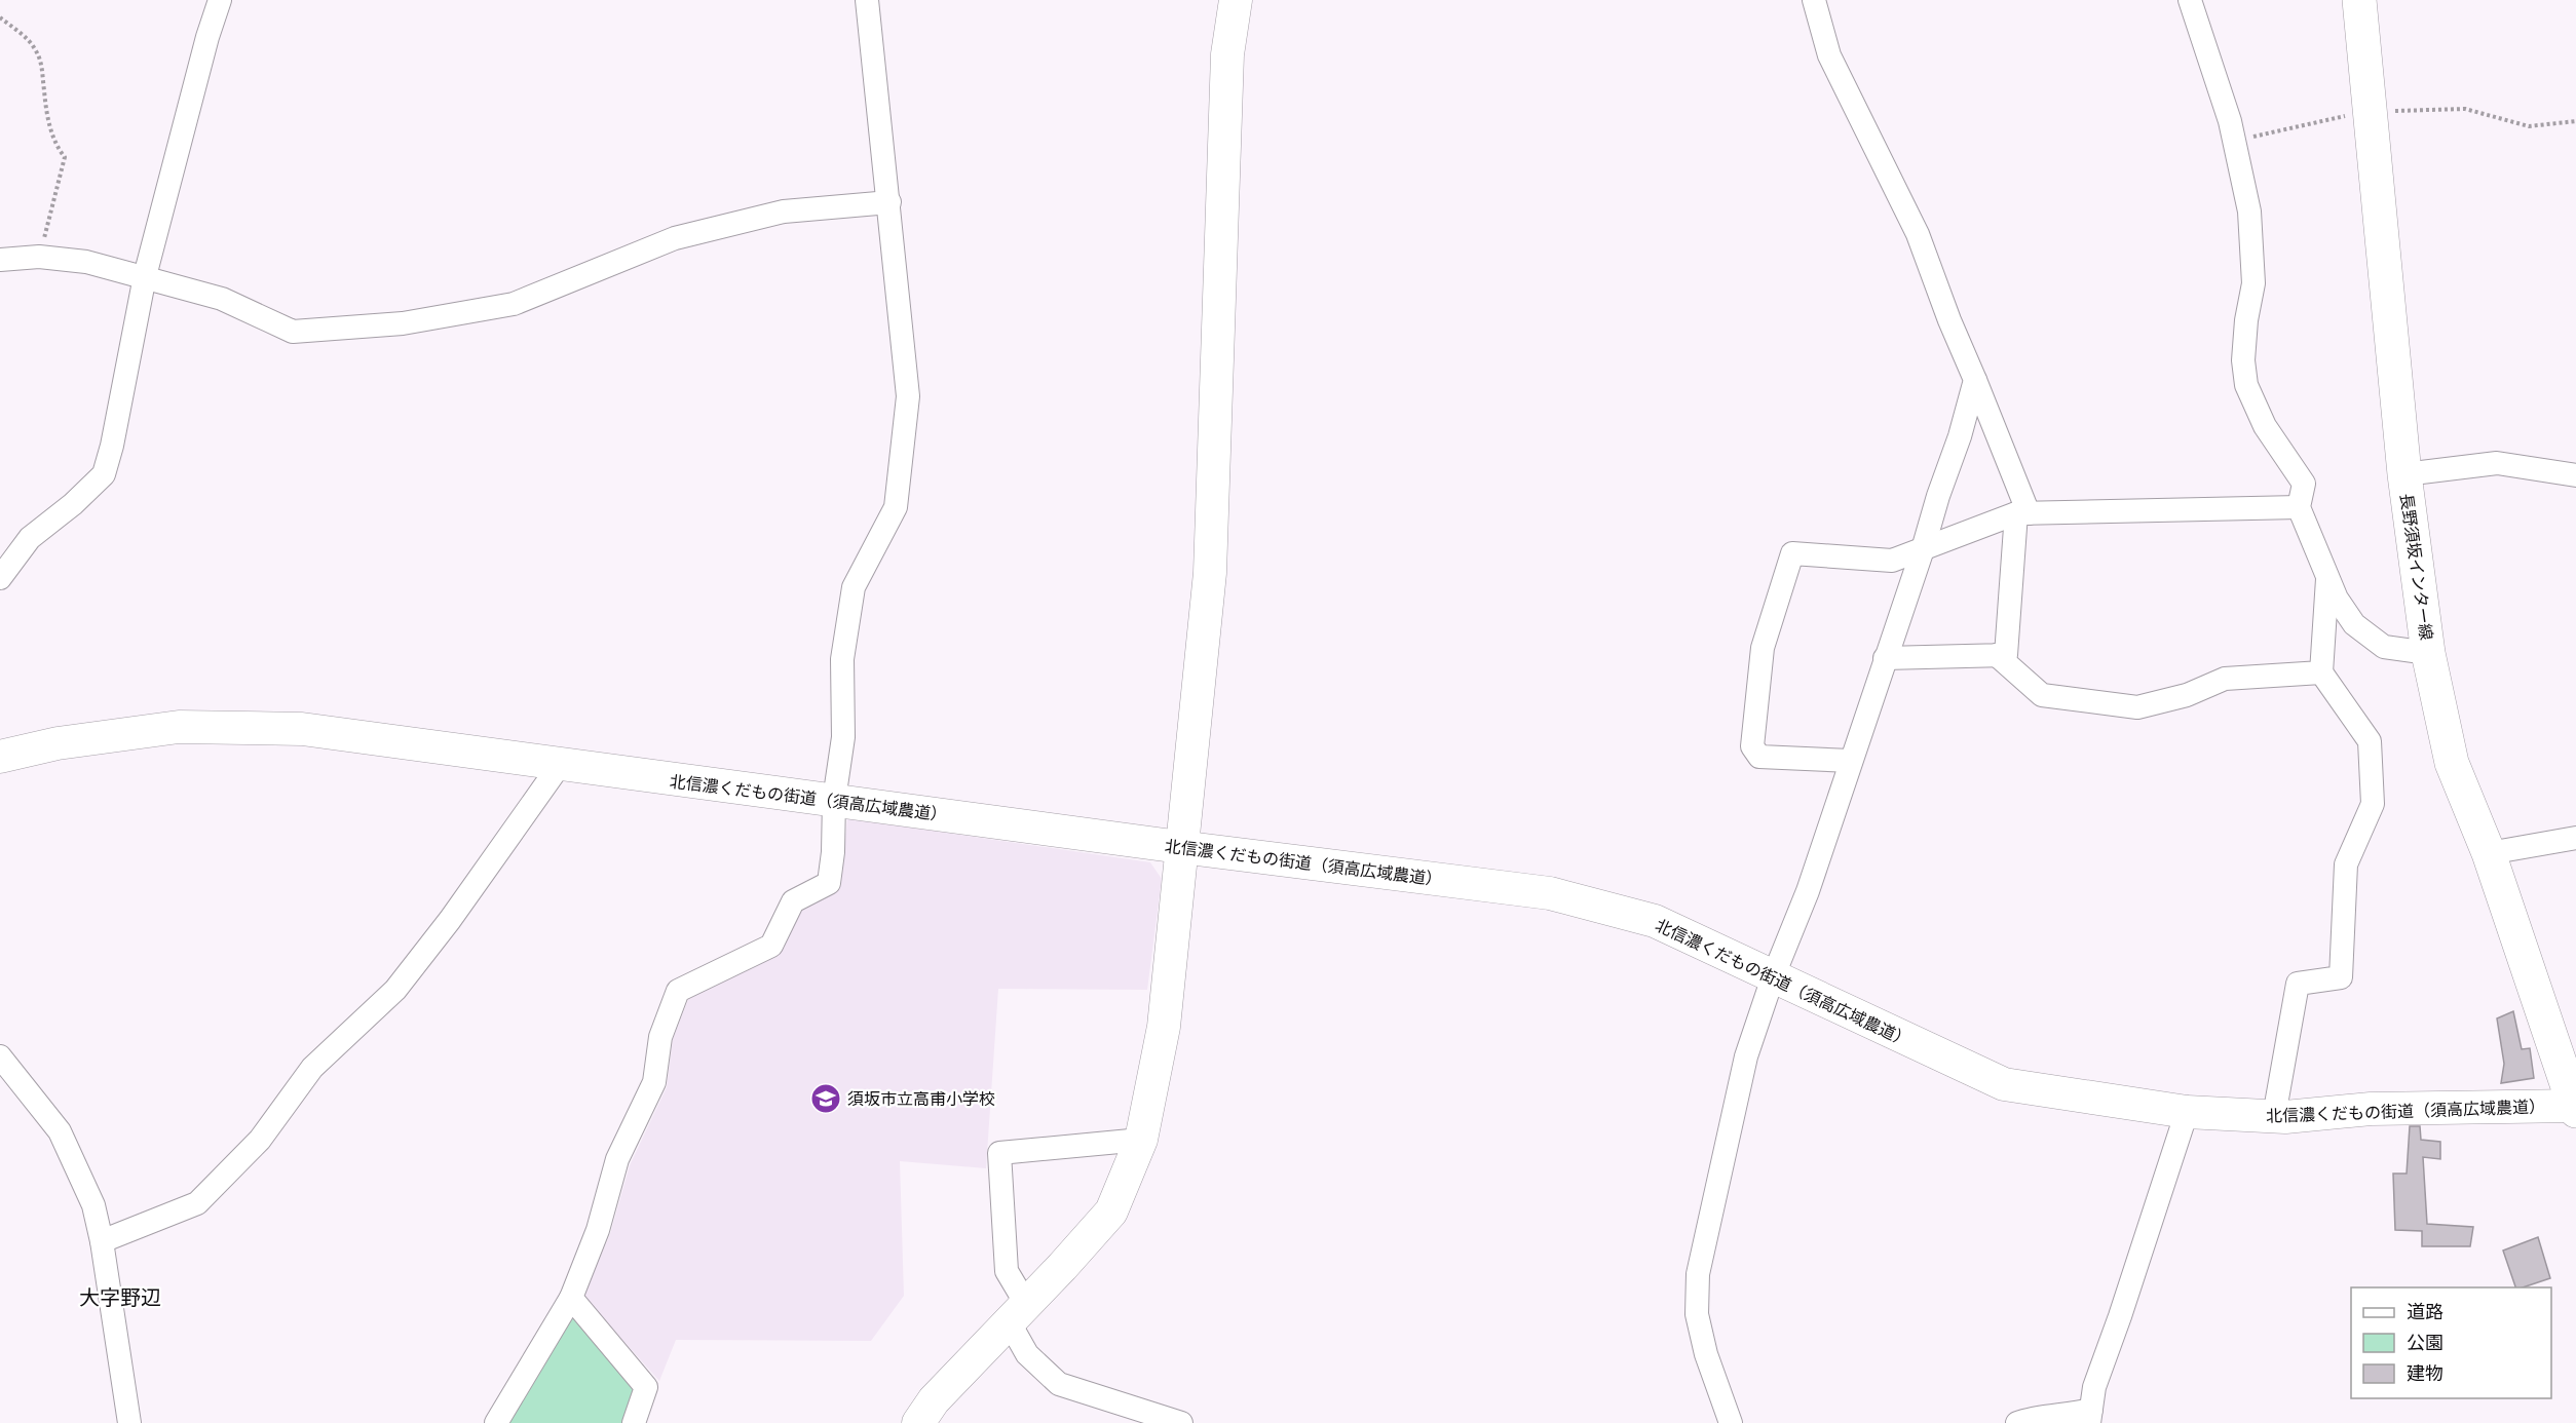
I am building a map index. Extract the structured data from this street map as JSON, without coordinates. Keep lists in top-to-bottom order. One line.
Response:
{"streets":{"main road":["長野須坂インター線"],"street":["北信濃くだもの街道（須高広域農道）"]},"crossings":[["長野須坂インター線","北信濃くだもの街道（須高広域農道）"]],"districts":["大字野辺"],"places":{"school or university":["須坂市立高甫小学校"]},"legend":["道路","公園","建物"]}
